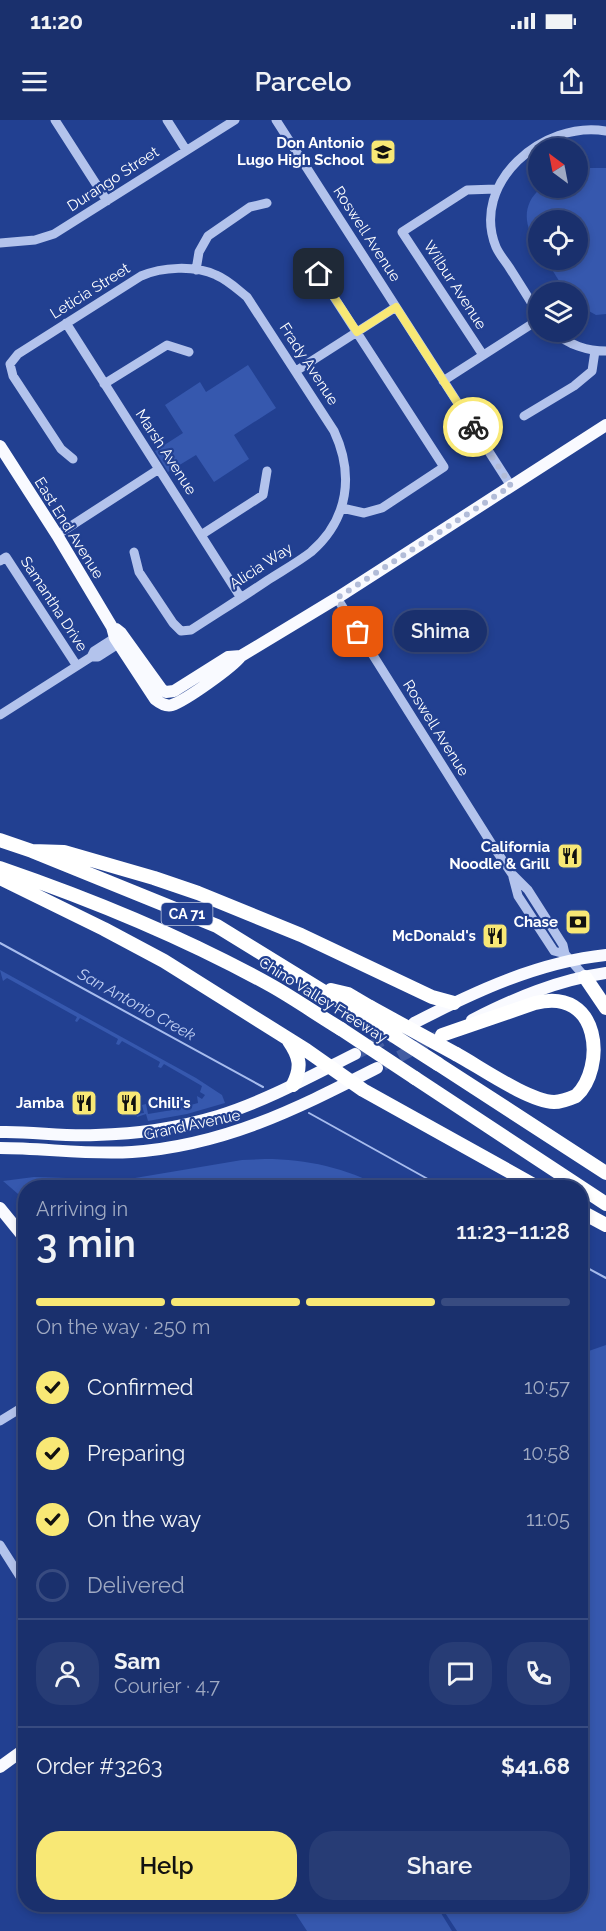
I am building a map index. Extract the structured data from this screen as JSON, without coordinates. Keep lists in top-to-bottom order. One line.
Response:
{"streets":{"highway":["CA 71","Chino Valley Freeway"],"main road":["East End Avenue","Grand Avenue"],"street":["Durango Street","Roswell Avenue","Wilbur Avenue","Leticia Street","Frady Avenue","Marsh Avenue","Alicia Way","Samantha Drive"]},"crossings":[["Roswell Avenue","East End Avenue"],["Leticia Street","Frady Avenue"],["Leticia Street","Marsh Avenue"],["Frady Avenue","Alicia Way"],["Marsh Avenue","Alicia Way"]],"water":["San Antonio Creek"],"places":{"school or university":["Don Antonio Lugo High School"],"other":["Shima"],"restaurant":["California Noodle & Grill","McDonald's","Jamba","Chili's"],"bank":["Chase"]},"north":"top left","page":{"status":"11:20","header":"Parcelo","bubble":"Shima","heading":["3 min","Arriving in","11:23–11:28"],"panel":["Sam","Courier · 4.7","Order #3263","$41.68"],"bar":"On the way · 250 m","list":[["Confirmed","10:57"],["Preparing","10:58"],["On the way","11:05"],"Delivered"],"buttons":["Help","Share"]}}
